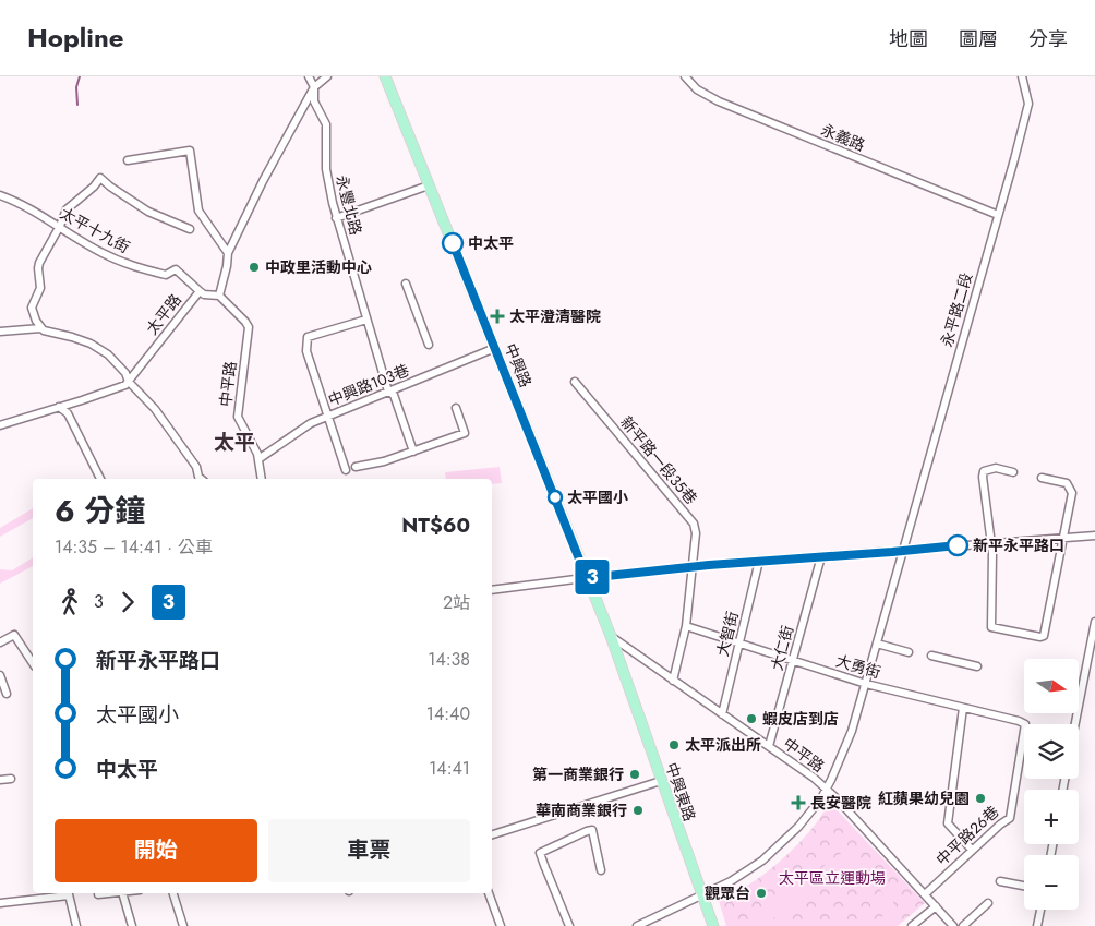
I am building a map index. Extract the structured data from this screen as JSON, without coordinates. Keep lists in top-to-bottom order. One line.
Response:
{"streets":{"main road":["中興路","中興東路"],"street":["永義路","永豐北路","太平十九街","永平路二段","太平路","中平路","中興路103巷","新平路一段35巷","大智街","大仁街","大勇街","中平路26巷"]},"crossings":[["永義路","永平路二段"],["永豐北路","中興路103巷"],["太平十九街","太平路"],["永平路二段","中平路"],["永平路二段","大勇街"],["永平路二段","中興東路"],["太平路","中平路"],["中興路","中平路"],["中興路","中興路103巷"],["中興路","中興東路"],["中平路","中興路103巷"],["中平路","新平路一段35巷"],["中平路","大智街"],["中平路","大仁街"],["中平路","中興東路"],["中平路","中平路26巷"],["新平路一段35巷","大勇街"],["大智街","大勇街"],["大仁街","大勇街"]],"districts":["太平"],"parks":["太平區立運動場"],"places":{"other":["中太平","中政里活動中心","太平國小","新平永平路口","蝦皮店到店","太平派出所","第一商業銀行","紅蘋果幼兒園","華南商業銀行","觀眾台"],"health":["太平澄清醫院","長安醫院"]},"lines":["bus line 3"],"north":"right","page":{"header":"Hopline","nav":["地圖","圖層","分享"],"on_map":"3","heading":["6 分鐘","14:35 – 14:41 · 公車","NT$60"],"legs":["3","3","2站"],"list":[{"name":"新平永平路口","value":"14:38"},{"name":"太平國小","value":"14:40"},{"name":"中太平","value":"14:41"}],"map_buttons":["+","−"],"buttons":["開始","車票"]}}
